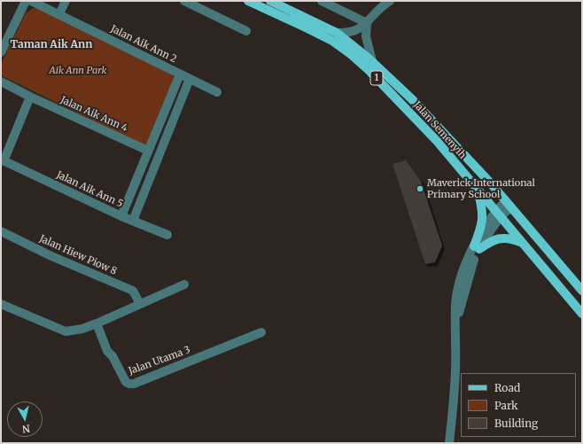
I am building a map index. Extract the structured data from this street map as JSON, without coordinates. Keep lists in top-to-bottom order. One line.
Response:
{"streets":{"main road":["1","Jalan Semenyih"],"street":["Jalan Aik Ann 2","Jalan Aik Ann 4","Jalan Aik Ann 5","Jalan Hiew Piow 8","Jalan Utama 3"]},"districts":["Taman Aik Ann"],"parks":["Aik Ann Park"],"places":["Maverick International Primary School"],"legend":["Road","Park","Building"],"north":"bottom"}
